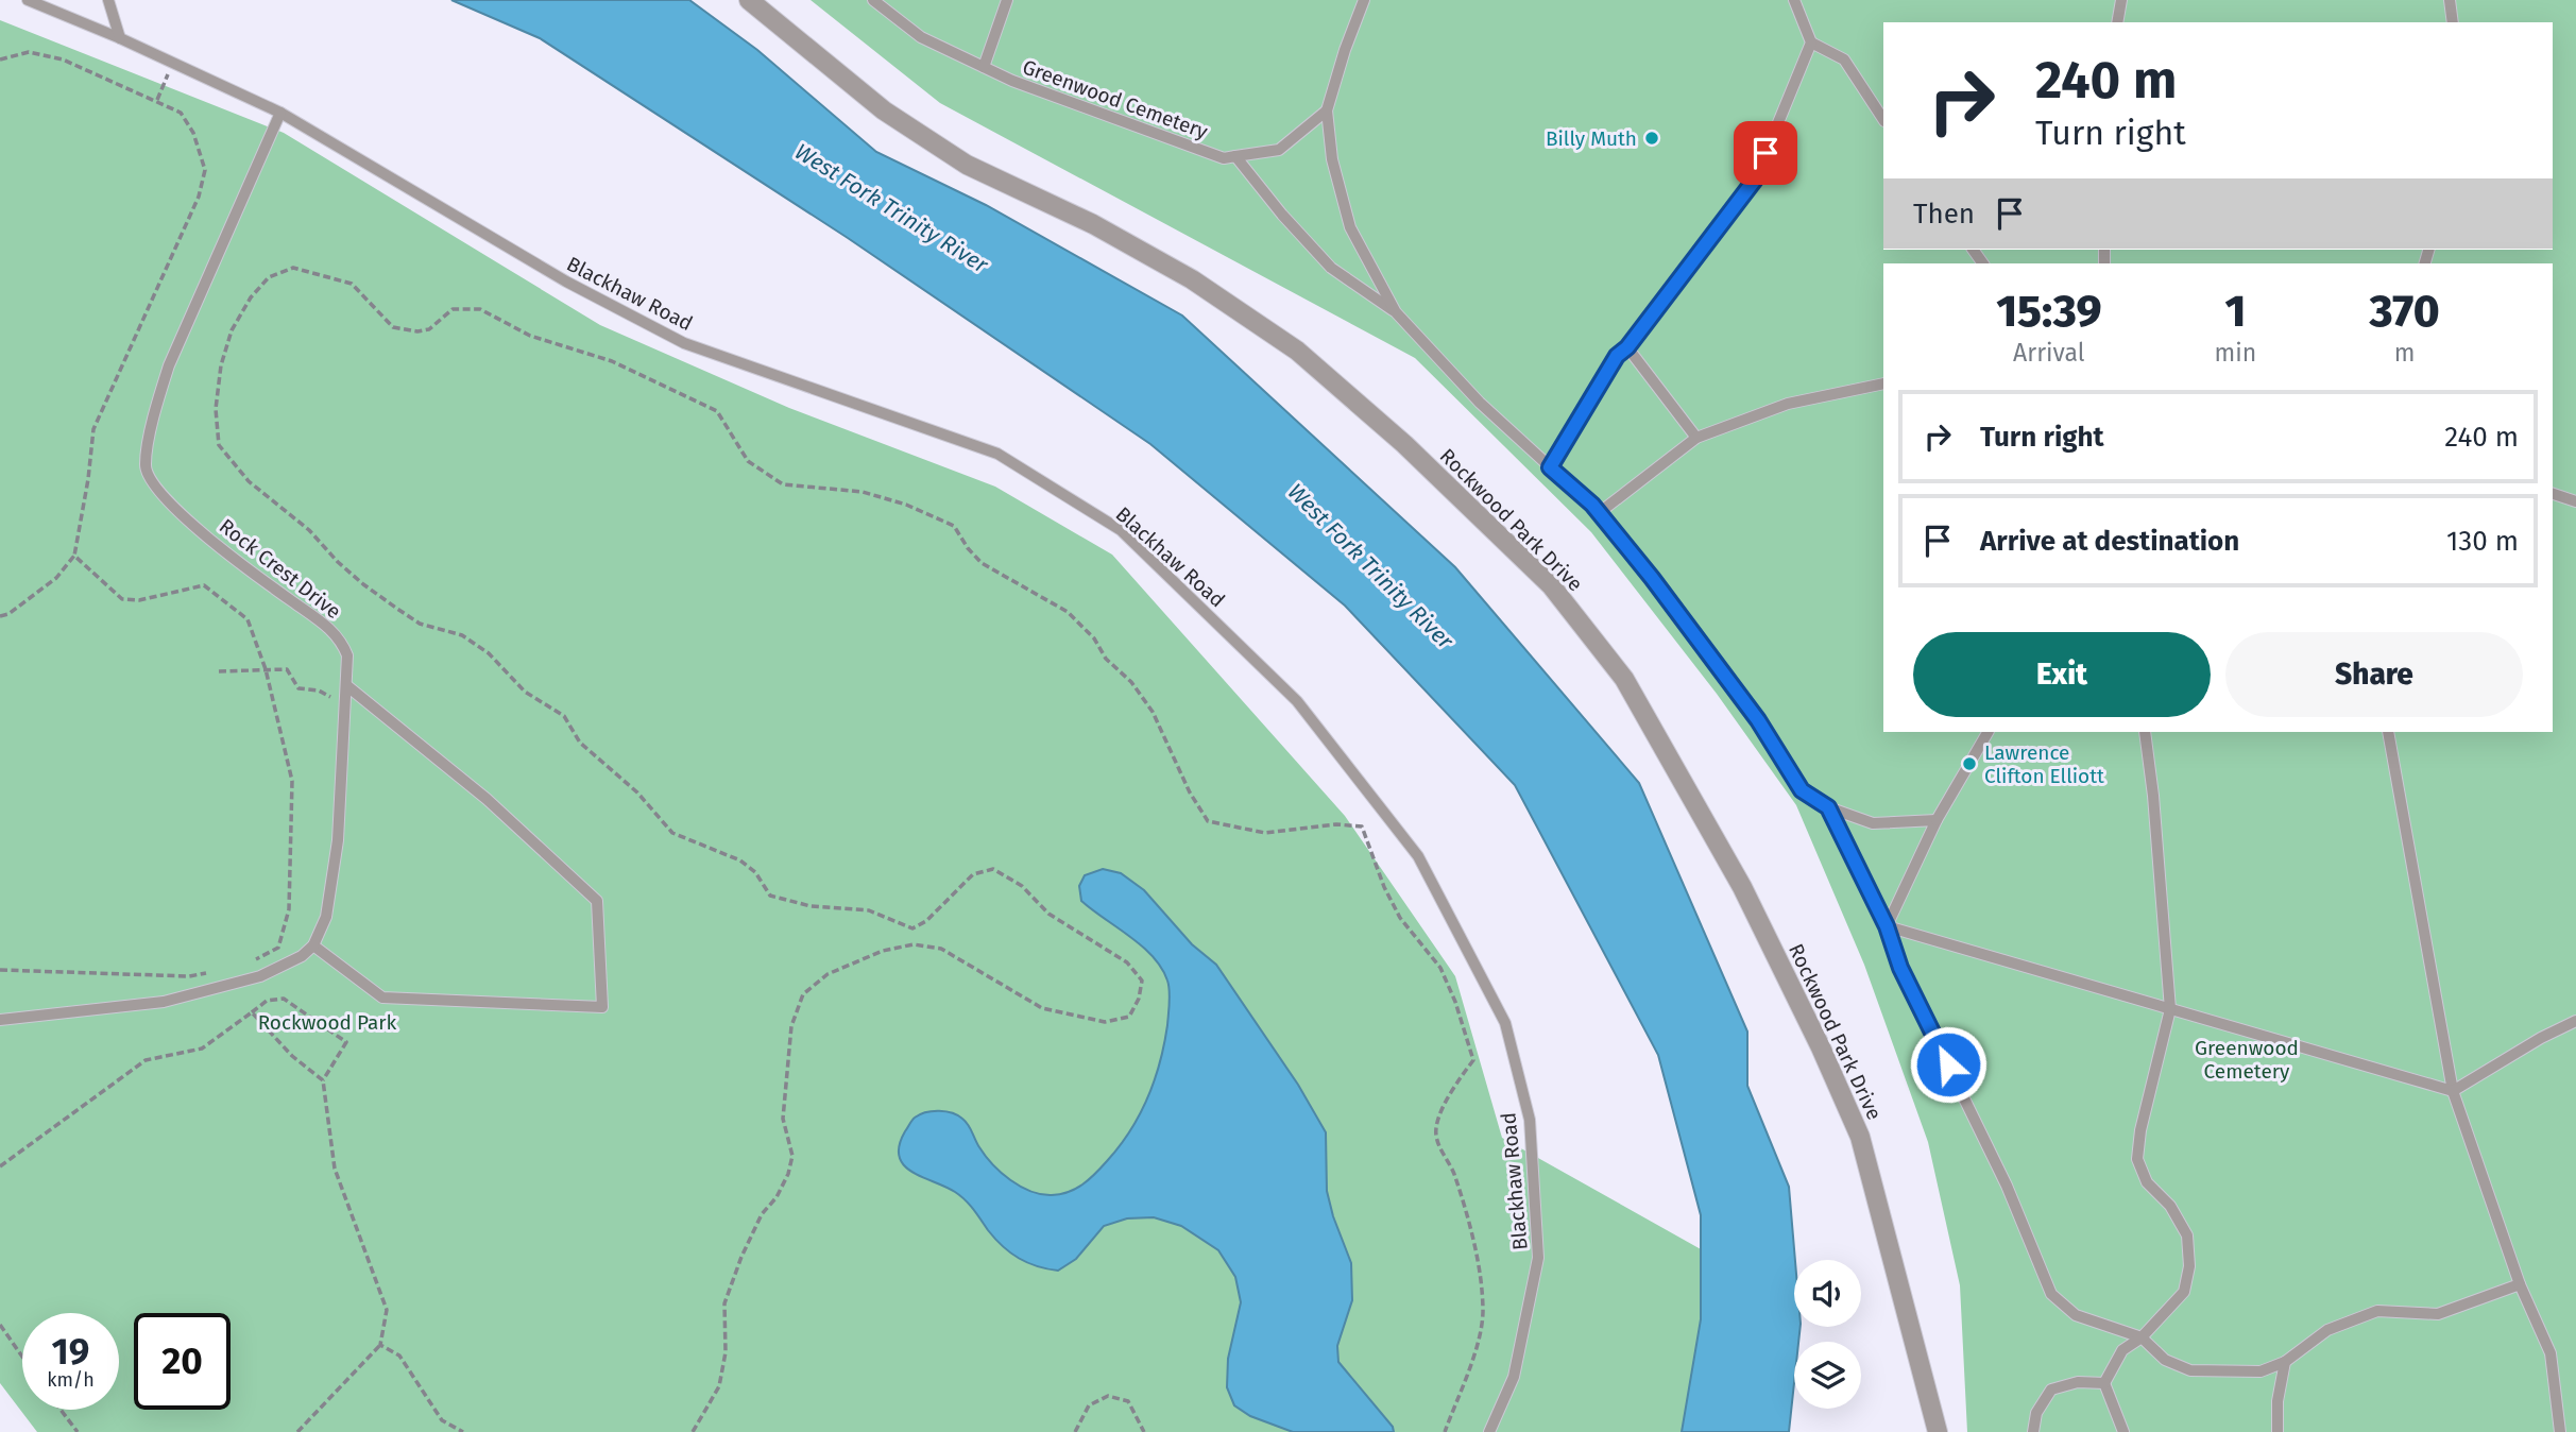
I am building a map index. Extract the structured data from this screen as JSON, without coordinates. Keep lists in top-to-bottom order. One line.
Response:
{"streets":{"street":["Rockwood Park Drive"],"lane":["Greenwood Cemetery","Blackhaw Road","Rock Crest Drive"]},"crossings":[["Blackhaw Road","Rock Crest Drive"]],"water":["West Fork Trinity River"],"parks":["Rockwood Park","Greenwood Cemetery"],"places":["Billy Muth","Lawrence Clifton Elliott"],"page":{"turn":["240 m","Turn right"],"then":"Then","eta":["15:39","Arrival","1","min","370","m"],"list":[{"name":"Turn right","value":"240 m"},{"name":"Arrive at destination","value":"130 m"}],"buttons":["Exit","Share"],"speed":"19 km/h","limit":"20"}}
